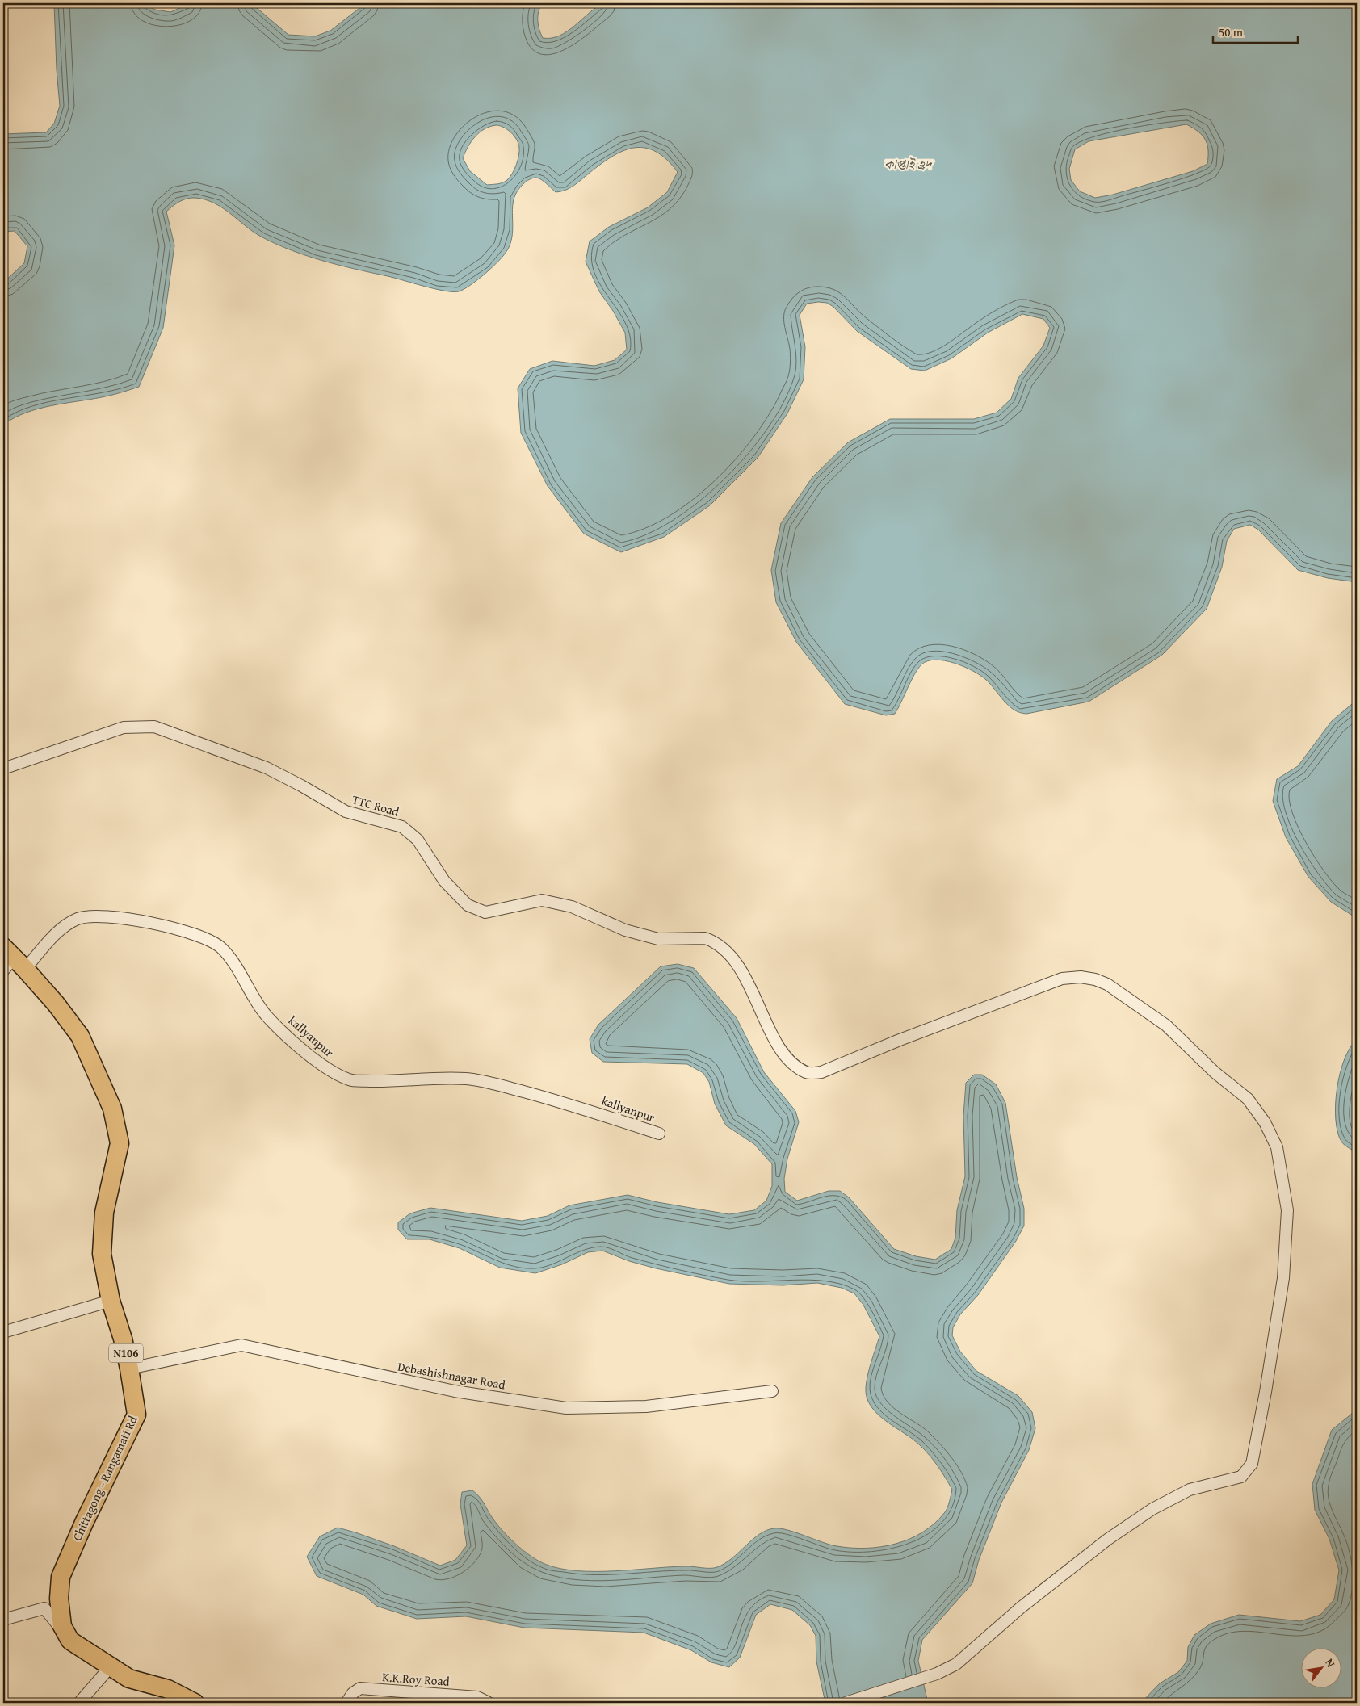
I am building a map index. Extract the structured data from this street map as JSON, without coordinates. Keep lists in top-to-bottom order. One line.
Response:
{"streets":{"highway":["N106","Chittagong - Rangamati Rd"],"street":["TTC Road","kallyanpur","Debashishnagar Road","K.K.Roy Road"]},"crossings":[["kallyanpur","Chittagong - Rangamati Rd"],["Debashishnagar Road","Chittagong - Rangamati Rd"]],"water":["কাপ্তাই হ্রদ"],"scale_bar":"50 m","north":"top right"}
